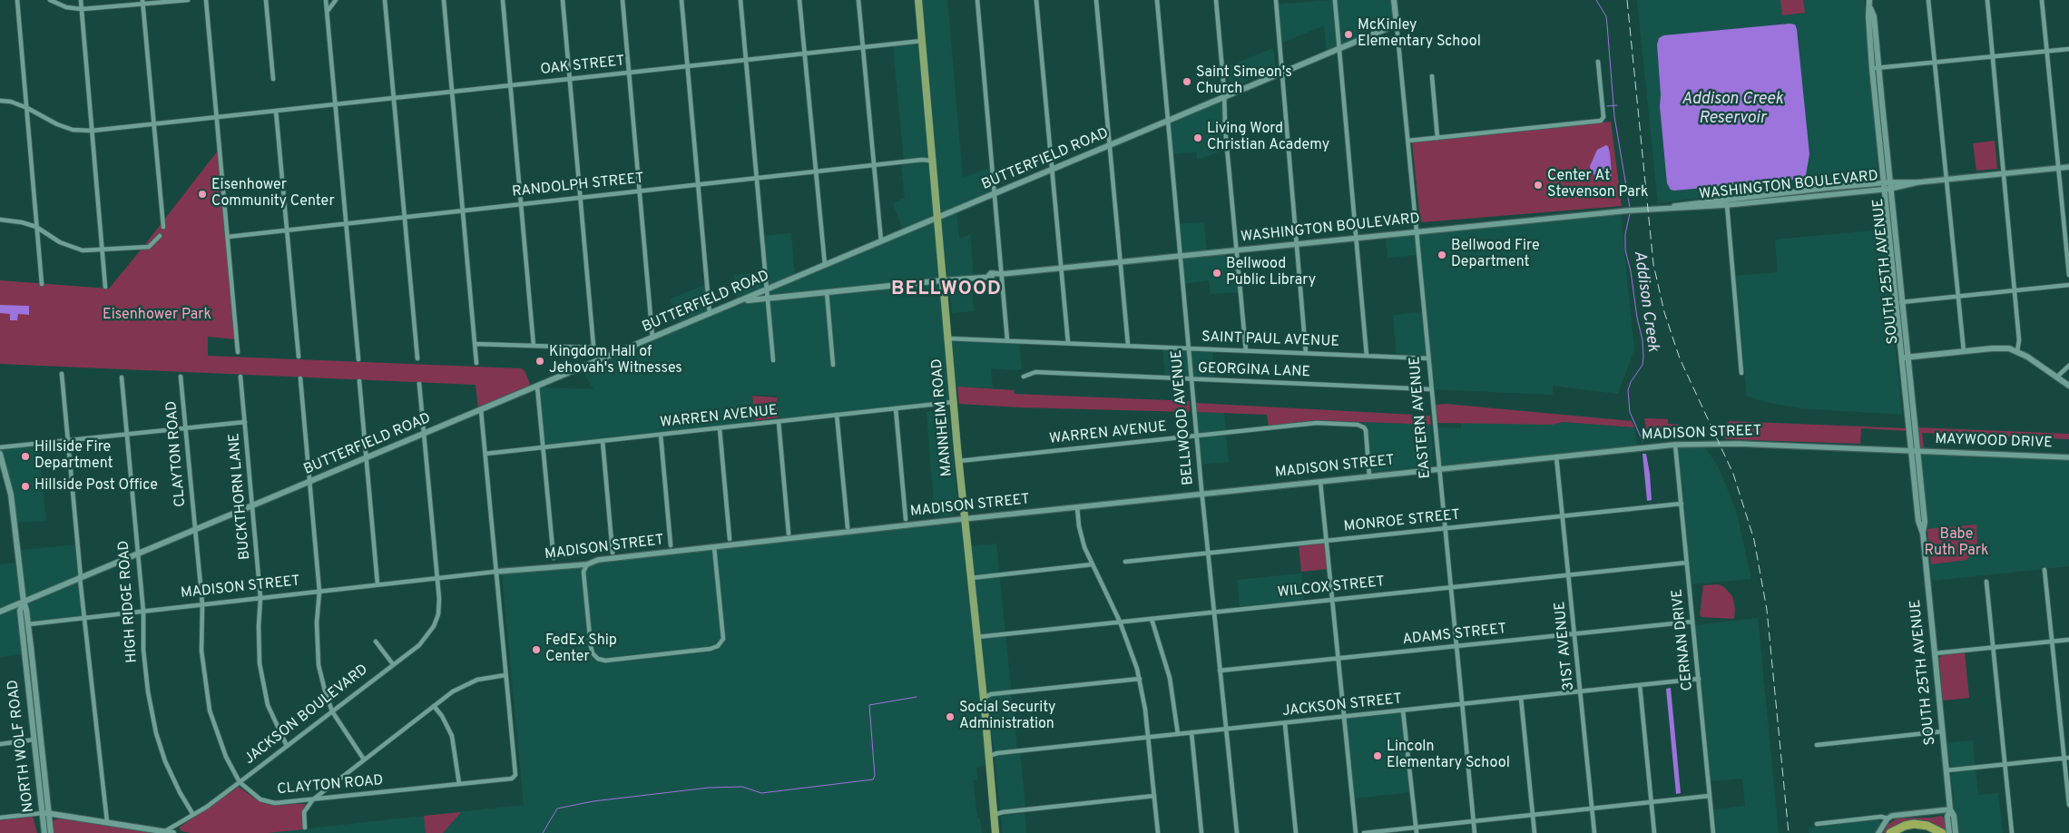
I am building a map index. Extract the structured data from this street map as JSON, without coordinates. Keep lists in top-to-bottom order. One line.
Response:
{"streets":{"main road":["BUTTERFIELD ROAD","WASHINGTON BOULEVARD","SOUTH 25TH AVENUE","MANNHEIM ROAD","EASTERN AVENUE","NORTH WOLF ROAD"],"street":["OAK STREET","RANDOLPH STREET","SAINT PAUL AVENUE","GEORGINA LANE","WARREN AVENUE","BELLWOOD AVENUE","MADISON STREET","MAYWOOD DRIVE","CLAYTON ROAD","BUCKTHORN LANE","MONROE STREET","WILCOX STREET","HIGH RIDGE ROAD","ADAMS STREET","CERNAN DRIVE","31ST AVENUE","JACKSON STREET","JACKSON BOULEVARD"]},"crossings":[["OAK STREET","MANNHEIM ROAD"],["BUTTERFIELD ROAD","WASHINGTON BOULEVARD"],["BUTTERFIELD ROAD","MANNHEIM ROAD"],["BUTTERFIELD ROAD","BELLWOOD AVENUE"],["BUTTERFIELD ROAD","EASTERN AVENUE"],["BUTTERFIELD ROAD","CLAYTON ROAD"],["BUTTERFIELD ROAD","BUCKTHORN LANE"],["BUTTERFIELD ROAD","HIGH RIDGE ROAD"],["BUTTERFIELD ROAD","JACKSON BOULEVARD"],["BUTTERFIELD ROAD","NORTH WOLF ROAD"],["RANDOLPH STREET","MANNHEIM ROAD"],["WASHINGTON BOULEVARD","SOUTH 25TH AVENUE"],["WASHINGTON BOULEVARD","MANNHEIM ROAD"],["WASHINGTON BOULEVARD","BELLWOOD AVENUE"],["WASHINGTON BOULEVARD","EASTERN AVENUE"],["SOUTH 25TH AVENUE","MADISON STREET"],["SOUTH 25TH AVENUE","MAYWOOD DRIVE"],["SAINT PAUL AVENUE","MANNHEIM ROAD"],["SAINT PAUL AVENUE","BELLWOOD AVENUE"],["SAINT PAUL AVENUE","EASTERN AVENUE"],["GEORGINA LANE","BELLWOOD AVENUE"],["GEORGINA LANE","EASTERN AVENUE"],["WARREN AVENUE","MANNHEIM ROAD"],["WARREN AVENUE","BELLWOOD AVENUE"],["WARREN AVENUE","MADISON STREET"],["MANNHEIM ROAD","MADISON STREET"],["MANNHEIM ROAD","WILCOX STREET"],["MANNHEIM ROAD","JACKSON STREET"],["BELLWOOD AVENUE","MADISON STREET"],["BELLWOOD AVENUE","MONROE STREET"],["BELLWOOD AVENUE","WILCOX STREET"],["BELLWOOD AVENUE","ADAMS STREET"],["BELLWOOD AVENUE","JACKSON STREET"],["EASTERN AVENUE","MADISON STREET"],["EASTERN AVENUE","MONROE STREET"],["EASTERN AVENUE","WILCOX STREET"],["EASTERN AVENUE","ADAMS STREET"],["EASTERN AVENUE","JACKSON STREET"],["MADISON STREET","MAYWOOD DRIVE"],["MADISON STREET","CLAYTON ROAD"],["MADISON STREET","BUCKTHORN LANE"],["MADISON STREET","HIGH RIDGE ROAD"],["MADISON STREET","CERNAN DRIVE"],["MADISON STREET","31ST AVENUE"],["MADISON STREET","JACKSON BOULEVARD"],["MADISON STREET","NORTH WOLF ROAD"],["CLAYTON ROAD","JACKSON BOULEVARD"],["BUCKTHORN LANE","JACKSON BOULEVARD"],["MONROE STREET","CERNAN DRIVE"],["MONROE STREET","31ST AVENUE"],["WILCOX STREET","CERNAN DRIVE"],["WILCOX STREET","31ST AVENUE"],["HIGH RIDGE ROAD","JACKSON BOULEVARD"],["ADAMS STREET","CERNAN DRIVE"],["ADAMS STREET","31ST AVENUE"],["CERNAN DRIVE","JACKSON STREET"],["31ST AVENUE","JACKSON STREET"]],"districts":["BELLWOOD"],"water":["Addison Creek Reservoir","Addison Creek"],"parks":["Eisenhower Park","Babe Ruth Park"],"places":["McKinley Elementary School","Saint Simeon's Church","Living Word Christian Academy","Center At Stevenson Park","Eisenhower Community Center","Bellwood Fire Department","Bellwood Public Library","Kingdom Hall of Jehovah's Witnesses","Hillside Fire Department","Hillside Post Office","FedEx Ship Center","Social Security Administration","Lincoln Elementary School"]}
